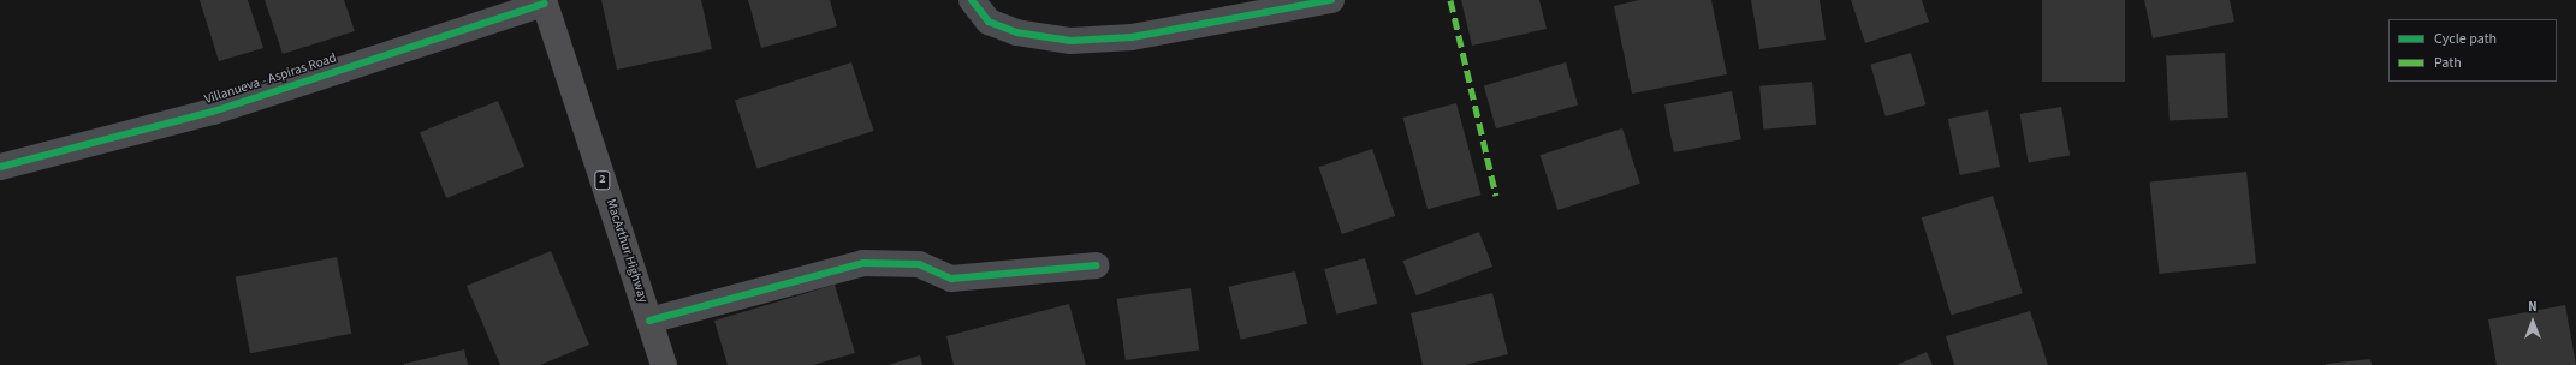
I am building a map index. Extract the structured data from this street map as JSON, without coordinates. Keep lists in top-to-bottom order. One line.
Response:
{"streets":{"highway":["2","MacArthur Highway"],"street":["Villanueva - Aspiras Road"]},"crossings":[["Villanueva - Aspiras Road","MacArthur Highway"]],"legend":["Cycle path","Path"],"north":"top"}
